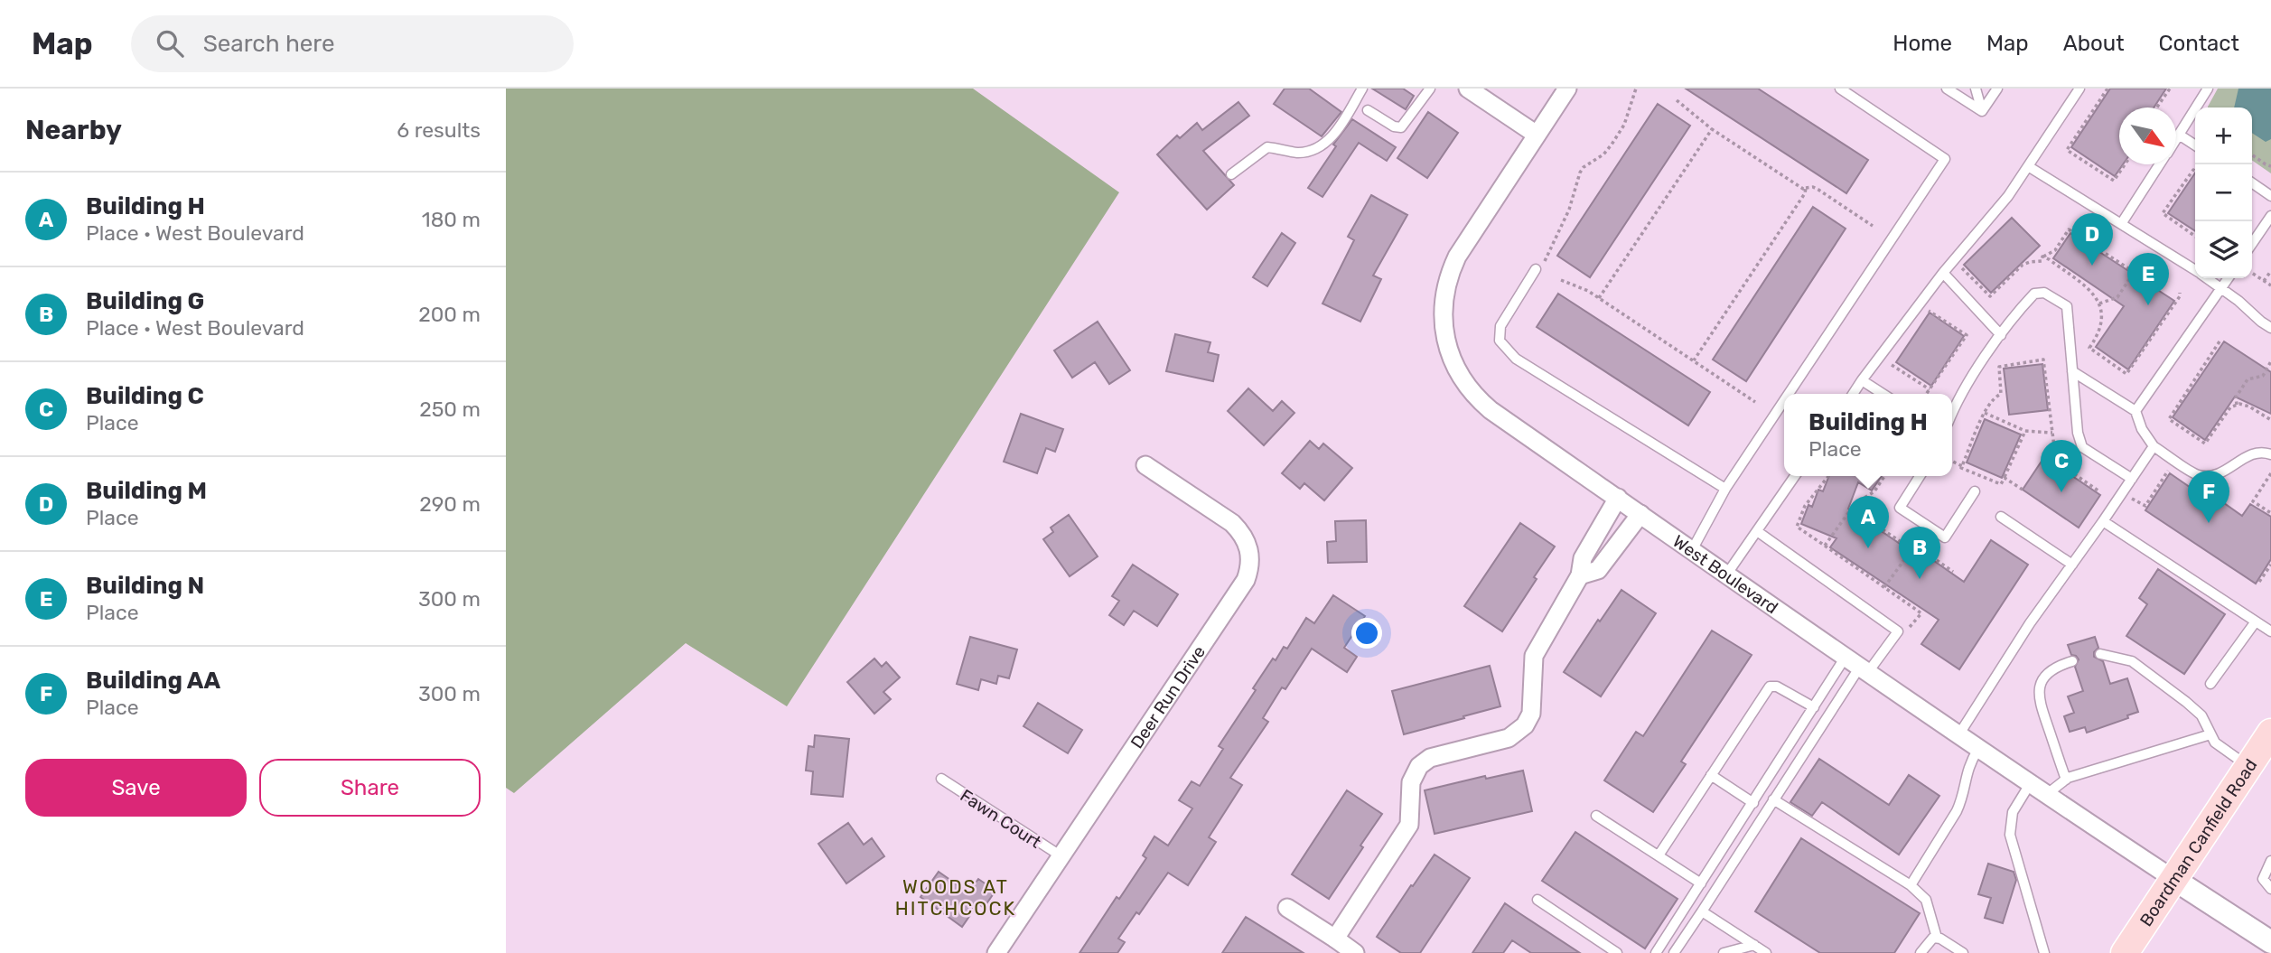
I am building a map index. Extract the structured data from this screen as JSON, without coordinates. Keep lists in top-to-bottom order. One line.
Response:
{"streets":{"main road":["Boardman Canfield Road"],"street":["West Boulevard","Deer Run Drive"],"lane":["Fawn Court"]},"crossings":[["West Boulevard","Boardman Canfield Road"],["Deer Run Drive","Fawn Court"]],"districts":["WOODS AT HITCHCOCK"],"north":"bottom right","page":{"header":"Map","search":"Search here","nav":["Home","Map","About","Contact"],"heading":["Nearby","6 results"],"map_buttons":["+","−"],"list":[{"mark":"A","name":"Building H","note":"Place · West Boulevard","value":"180 m"},{"mark":"B","name":"Building G","note":"Place · West Boulevard","value":"200 m"},{"mark":"C","name":"Building C","note":"Place","value":"250 m"},{"mark":"D","name":"Building M","note":"Place","value":"290 m"},{"mark":"E","name":"Building N","note":"Place","value":"300 m"},{"mark":"F","name":"Building AA","note":"Place","value":"300 m"}],"pins":["D","E","C","F","A","B"],"popup":["Building H","Place"],"buttons":["Save","Share"]}}
